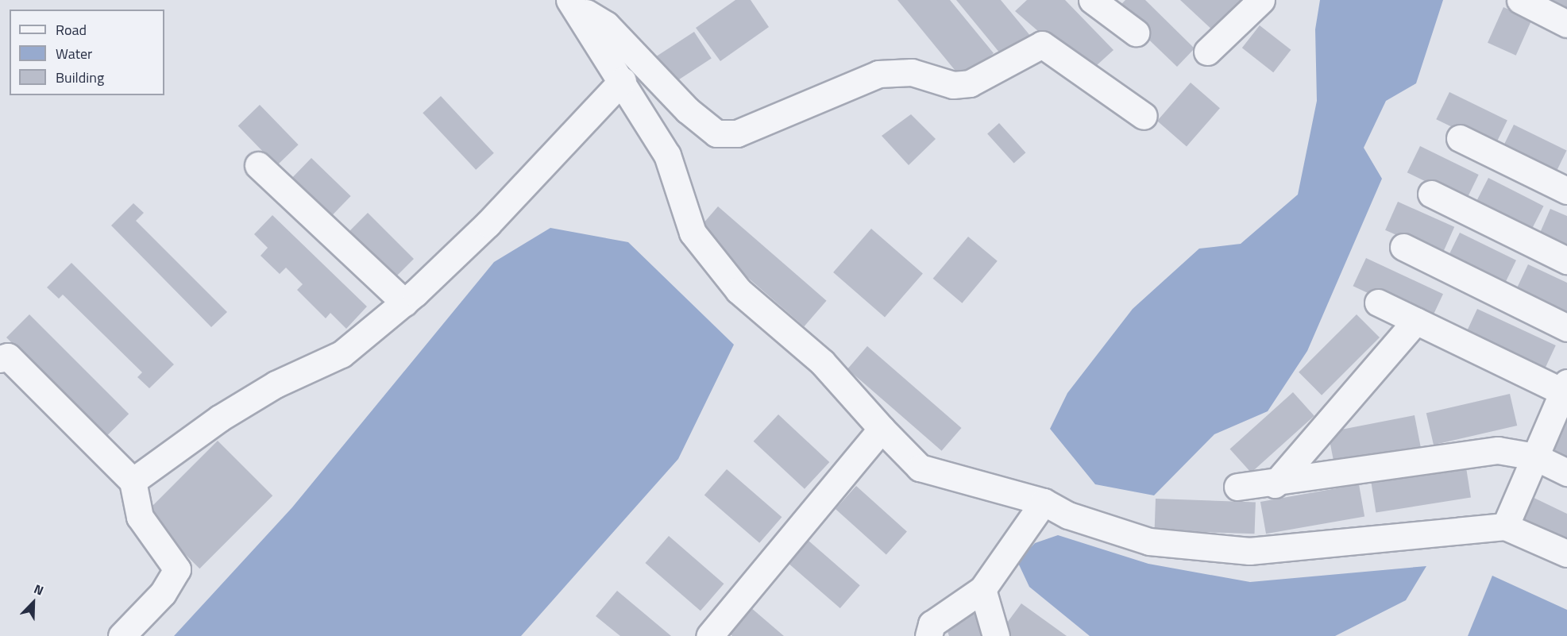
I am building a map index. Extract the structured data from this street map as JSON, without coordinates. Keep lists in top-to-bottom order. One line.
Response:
{"legend":["Road","Water","Building"],"north":"top right"}
